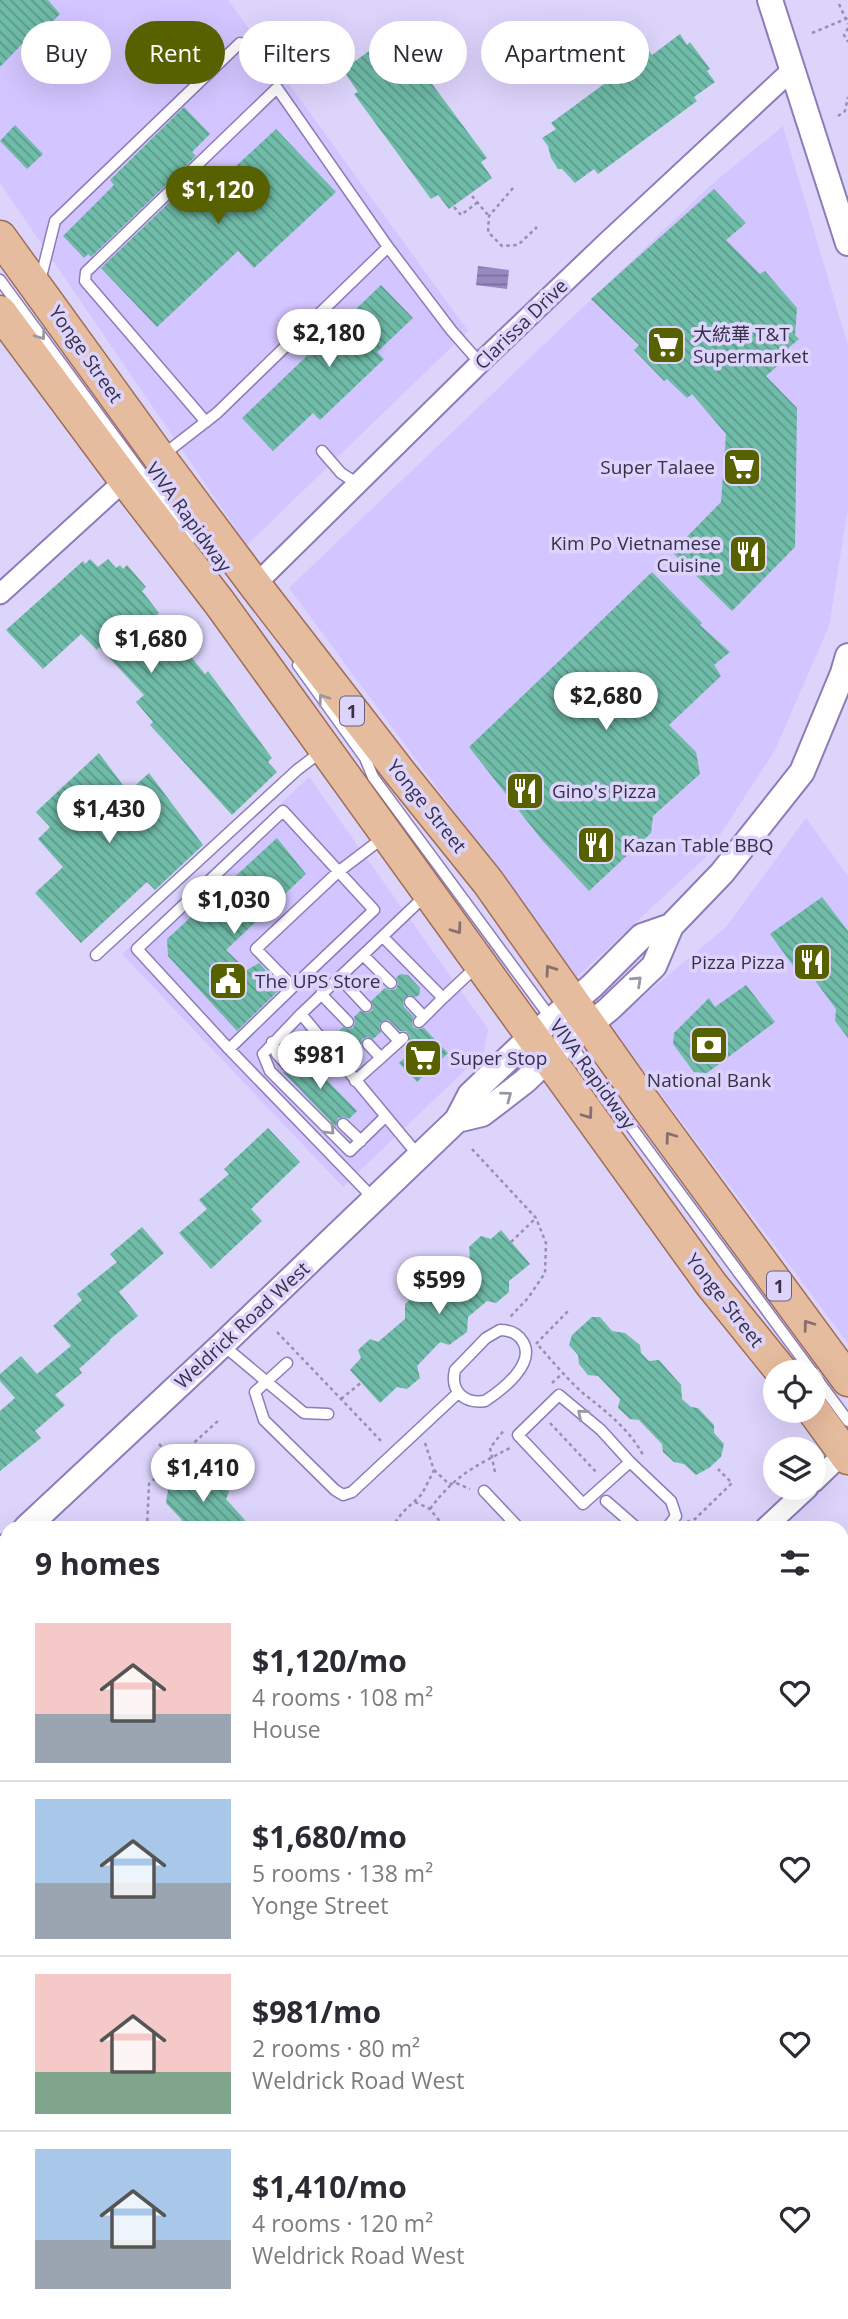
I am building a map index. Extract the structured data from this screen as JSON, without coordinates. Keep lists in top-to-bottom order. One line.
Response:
{"streets":{"main road":["Yonge Street","1"],"street":["Clarissa Drive","Weldrick Road West"],"lane":["VIVA Rapidway"]},"crossings":[["Clarissa Drive","Yonge Street"],["Yonge Street","VIVA Rapidway"],["Yonge Street","Weldrick Road West"],["VIVA Rapidway","Weldrick Road West"]],"places":{"supermarket":["大統華 T&T Supermarket","Super Talaee","Super Stop"],"restaurant":["Kim Po Vietnamese Cuisine","Gino's Pizza","Kazan Table BBQ","Pizza Pizza"],"public building":["The UPS Store"],"bank":["National Bank"]},"page":{"chip":["Buy","Rent","Filters","New","Apartment"],"price":["$1,120","$2,180","$1,680","$2,680","$1,430","$1,030","$981","$599","$1,410"],"heading":"9 homes","list":[{"name":"$1,120/mo","note":"4 rooms · 108 m² · House"},{"name":"$1,680/mo","note":"5 rooms · 138 m² · Yonge Street"},{"name":"$981/mo","note":"2 rooms · 80 m² · Weldrick Road West"},{"name":"$1,410/mo","note":"4 rooms · 120 m² · Weldrick Road West"}]}}
